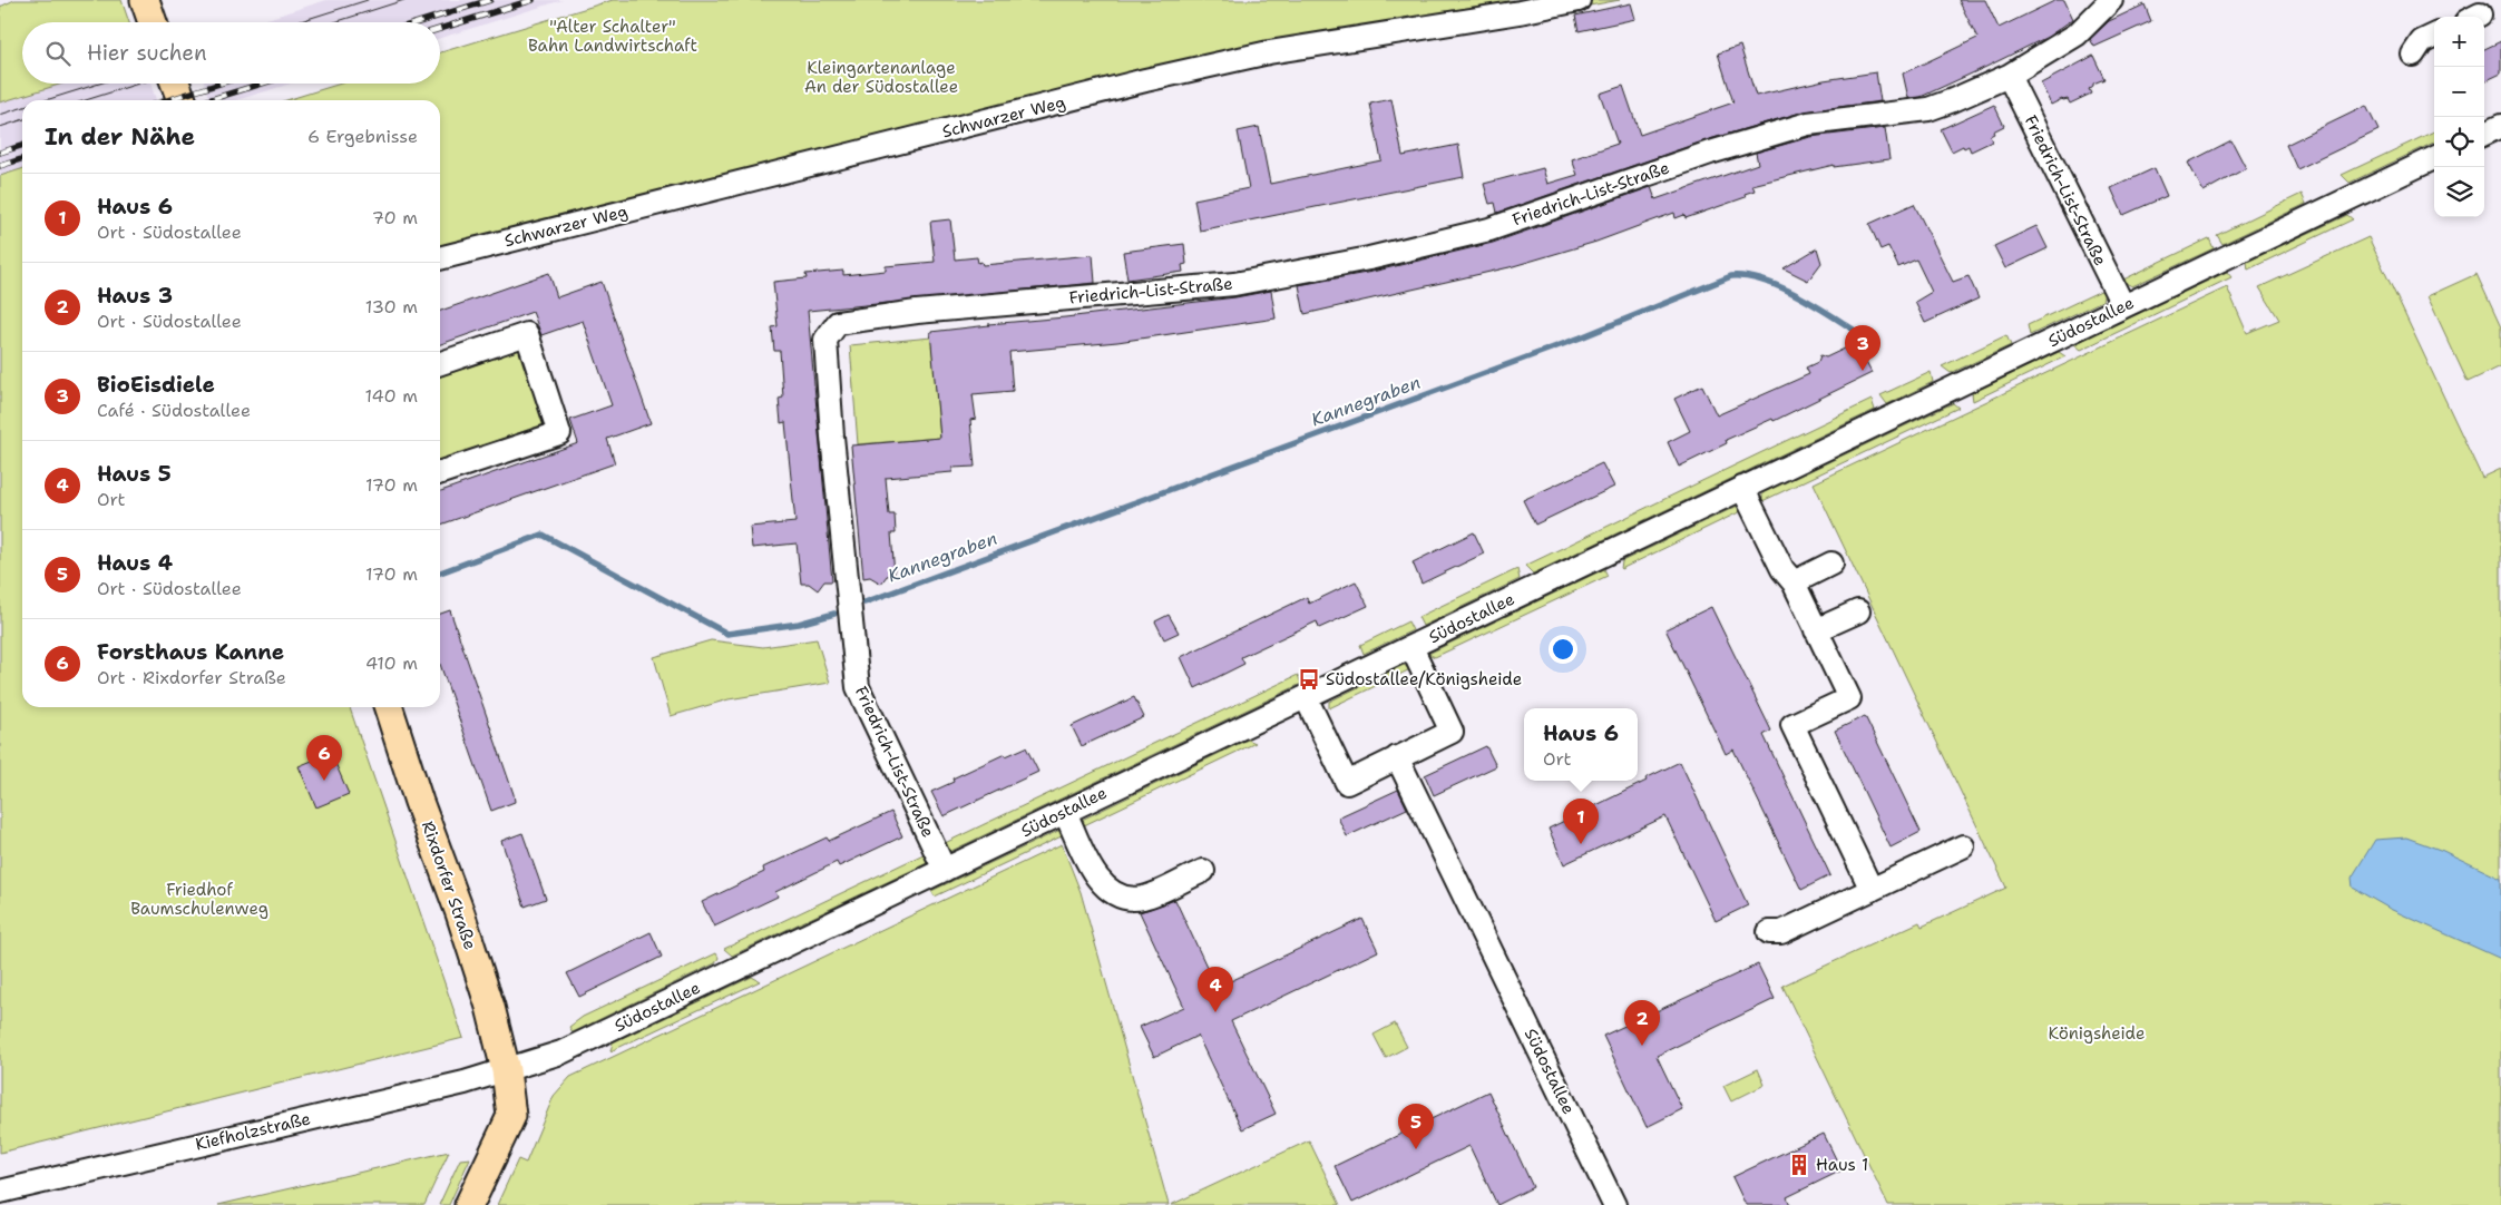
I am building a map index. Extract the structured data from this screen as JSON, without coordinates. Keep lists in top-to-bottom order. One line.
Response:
{"streets":{"main road":["Rixdorfer Straße"],"street":["Schwarzer Weg","Friedrich-List-Straße","Südostallee","Kiefholzstraße"]},"crossings":[["Friedrich-List-Straße","Südostallee"],["Südostallee","Rixdorfer Straße"],["Südostallee","Kiefholzstraße"],["Rixdorfer Straße","Kiefholzstraße"]],"water":["Kannegraben"],"parks":["\"Alter Schalter\" Bahn Landwirtschaft","Kleingartenanlage An der Südostallee","Friedhof Baumschulenweg","Königsheide"],"places":{"bus stop":["Südostallee/Königsheide"],"building":["Haus 1"]},"page":{"map_buttons":["+","−"],"search":"Hier suchen","heading":["In der Nähe","6 Ergebnisse"],"list":[{"mark":"1","name":"Haus 6","note":"Ort · Südostallee","value":"70 m"},{"mark":"2","name":"Haus 3","note":"Ort · Südostallee","value":"130 m"},{"mark":"3","name":"BioEisdiele","note":"Café · Südostallee","value":"140 m"},{"mark":"4","name":"Haus 5","note":"Ort","value":"170 m"},{"mark":"5","name":"Haus 4","note":"Ort · Südostallee","value":"170 m"},{"mark":"6","name":"Forsthaus Kanne","note":"Ort · Rixdorfer Straße","value":"410 m"}],"pins":["3","6","1","4","2","5"],"popup":["Haus 6","Ort"]}}
